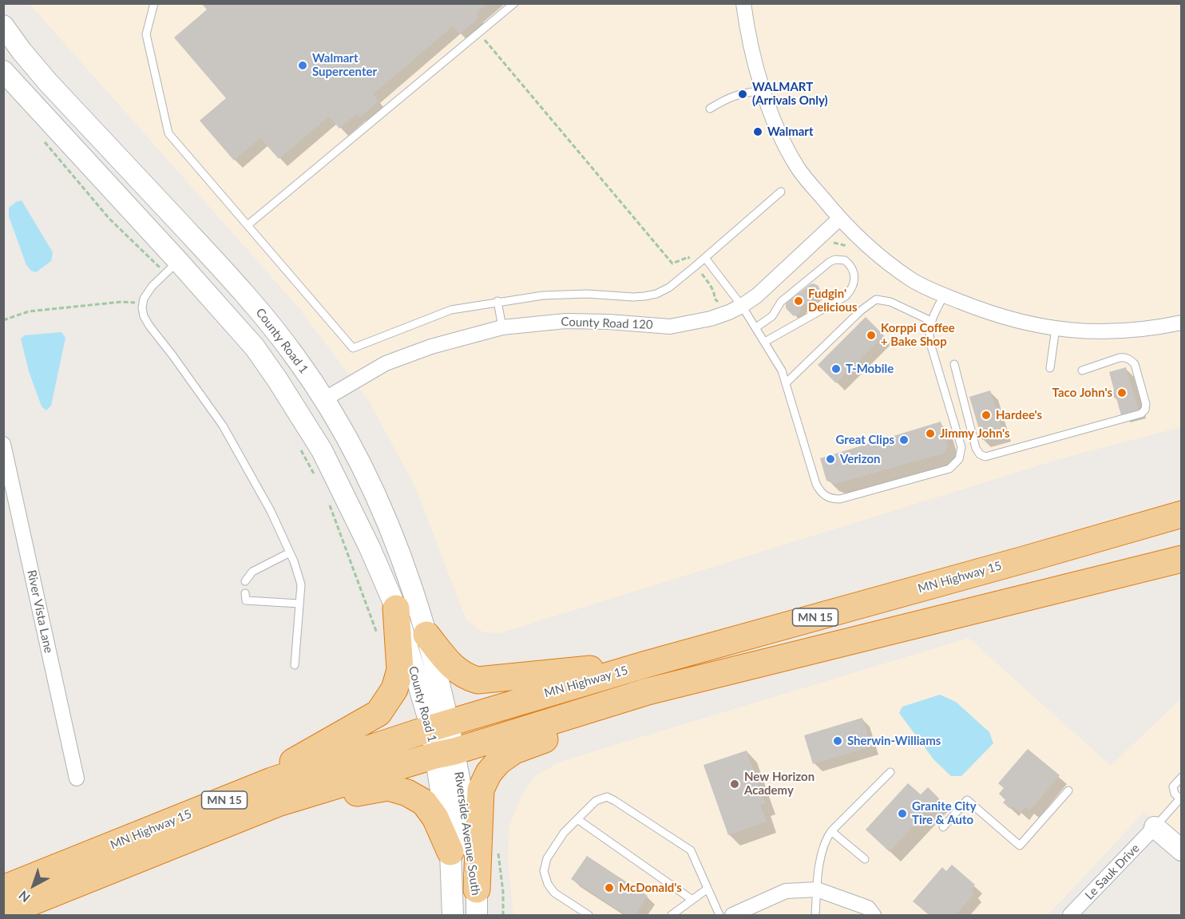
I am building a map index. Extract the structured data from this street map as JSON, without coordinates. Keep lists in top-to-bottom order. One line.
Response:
{"streets":{"highway":["MN Highway 15","MN 15"],"street":["County Road 120","County Road 1","River Vista Lane","Riverside Avenue South","Le Sauk Drive"]},"crossings":[["County Road 120","County Road 1"],["County Road 1","MN Highway 15"],["County Road 1","Riverside Avenue South"],["MN Highway 15","Riverside Avenue South"]],"places":["Walmart Supercenter","WALMART (Arrivals Only)","Walmart","Fudgin' Delicious","Korppi Coffee + Bake Shop","T-Mobile","Taco John's","Hardee's","Jimmy John's","Great Clips","Verizon","Sherwin-Williams","New Horizon Academy","Granite City Tire & Auto","McDonald's"],"north":"bottom left"}
